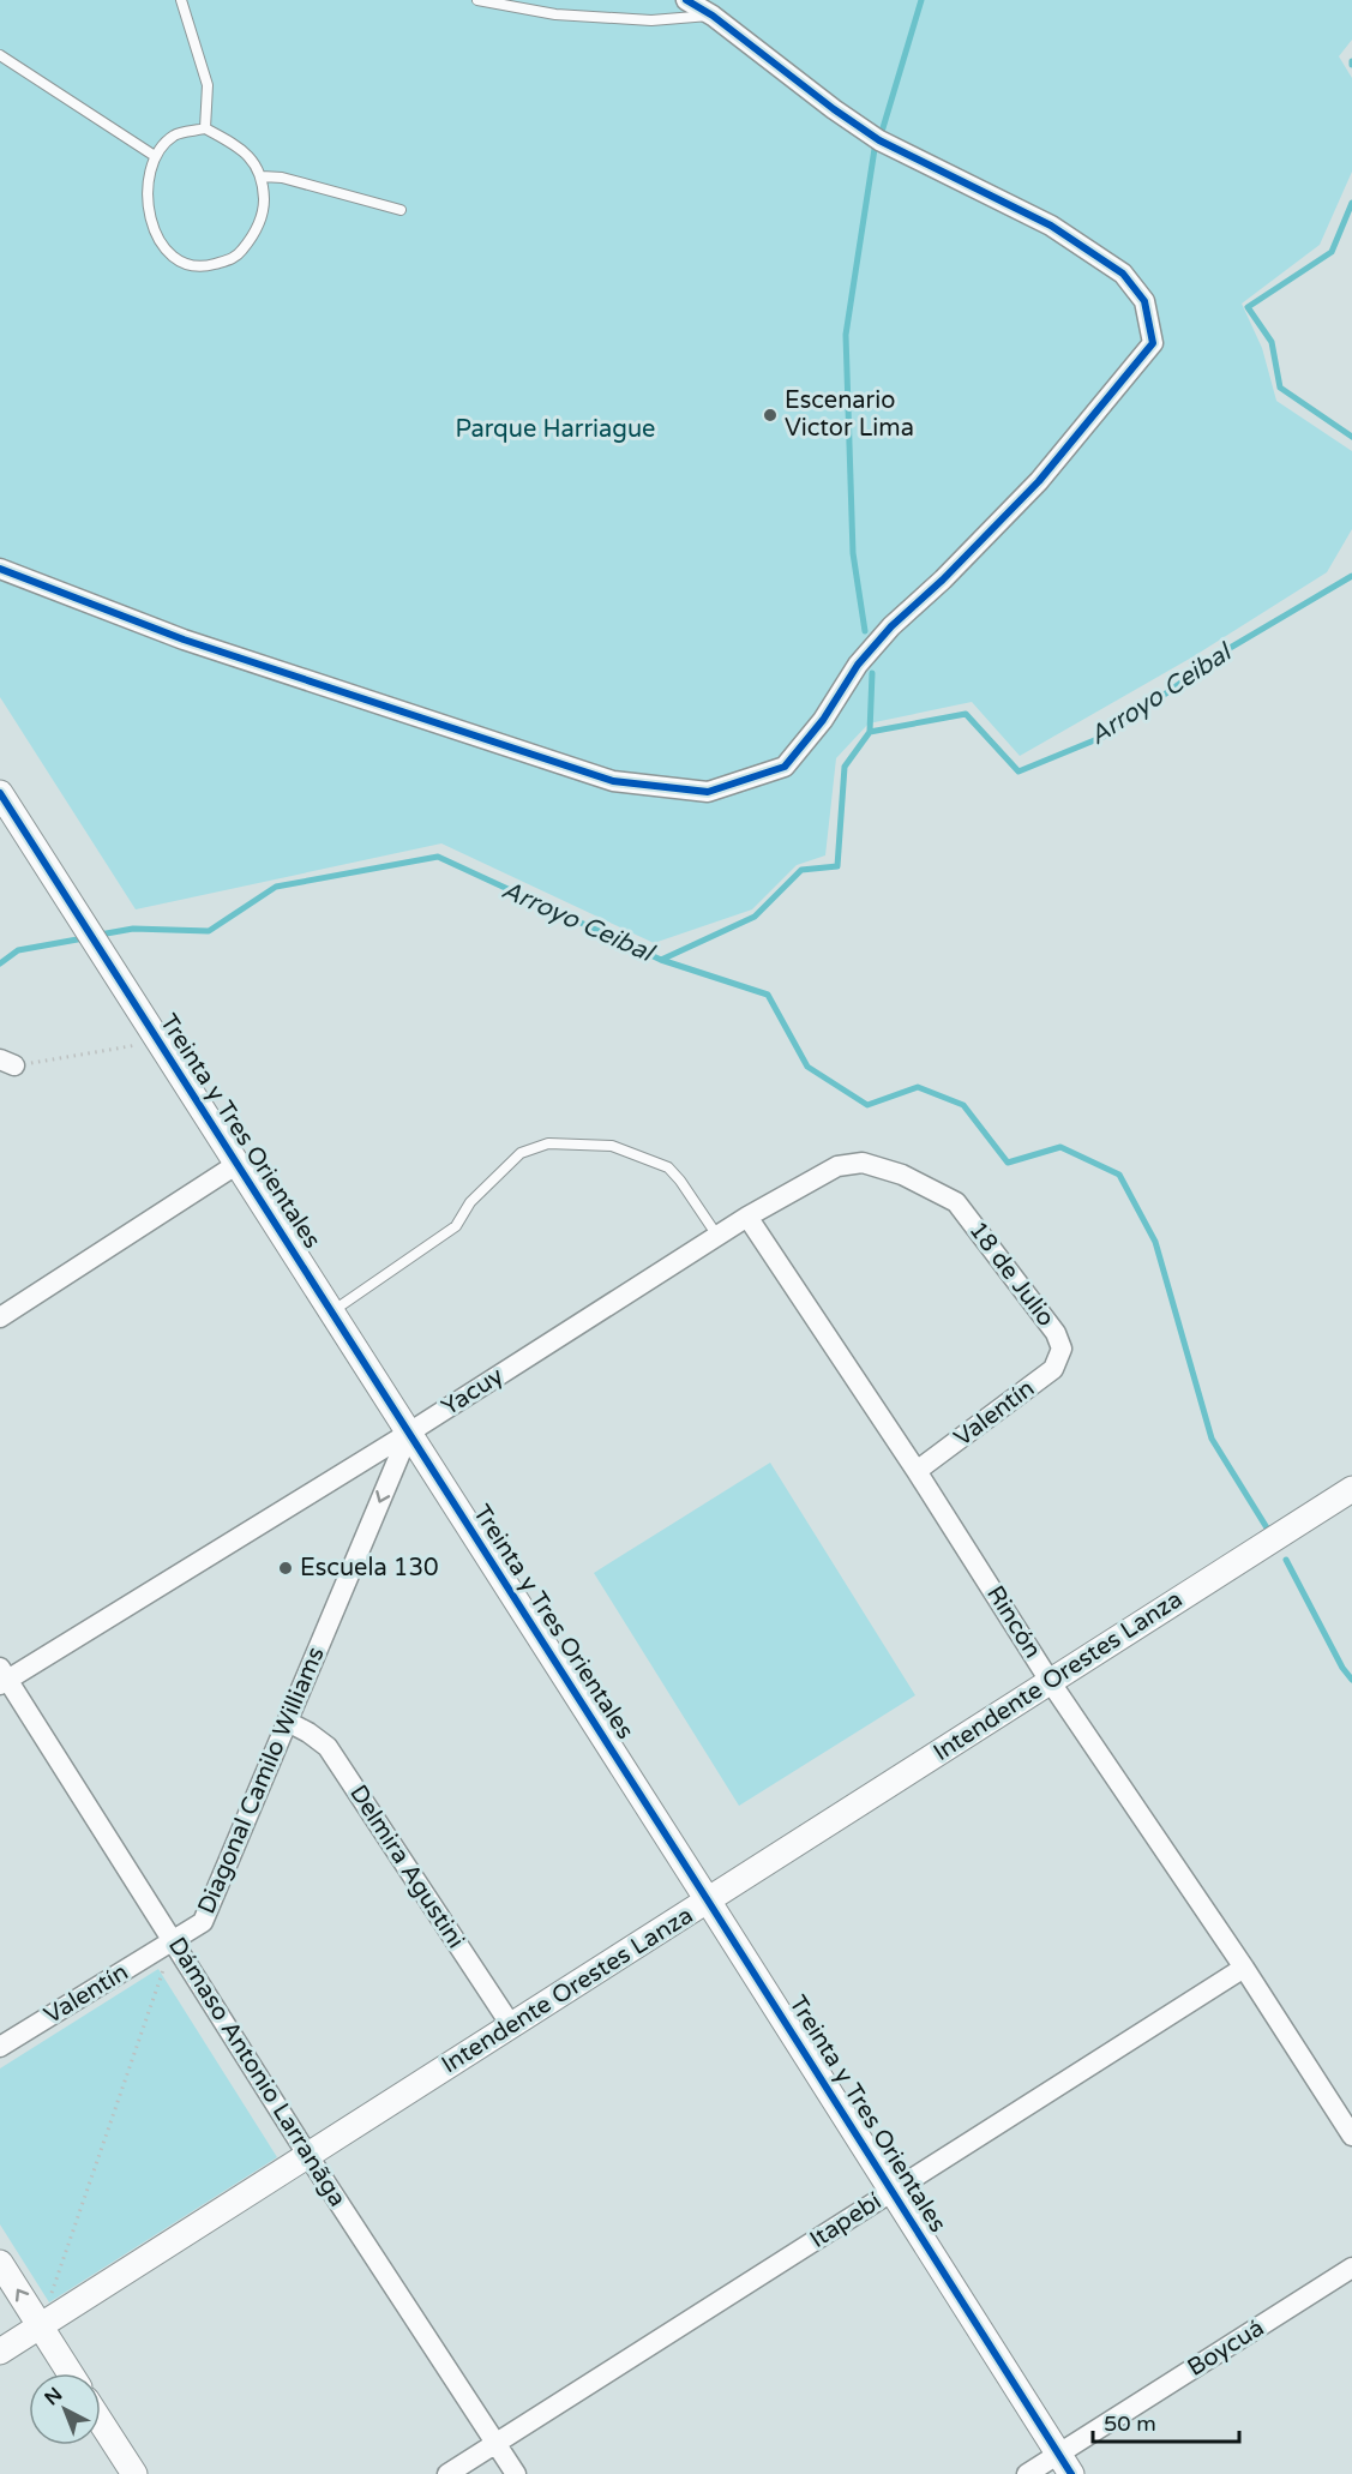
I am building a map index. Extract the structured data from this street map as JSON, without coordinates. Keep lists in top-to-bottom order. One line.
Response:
{"streets":{"street":["Treinta y Tres Orientales","18 de Julio","Yacuy","Valentín","Rincón","Intendente Orestes Lanza","Diagonal Camilo Williams","Delmira Agustini","Dámaso Antonio Larranãga","Itapebí","Boycuá"]},"crossings":[["Treinta y Tres Orientales","Yacuy"],["Treinta y Tres Orientales","Intendente Orestes Lanza"],["Treinta y Tres Orientales","Diagonal Camilo Williams"],["Treinta y Tres Orientales","Itapebí"],["Treinta y Tres Orientales","Boycuá"],["18 de Julio","Yacuy"],["18 de Julio","Valentín"],["Yacuy","Rincón"],["Yacuy","Diagonal Camilo Williams"],["Yacuy","Dámaso Antonio Larranãga"],["Valentín","Rincón"],["Valentín","Diagonal Camilo Williams"],["Valentín","Dámaso Antonio Larranãga"],["Rincón","Intendente Orestes Lanza"],["Rincón","Itapebí"],["Intendente Orestes Lanza","Delmira Agustini"],["Intendente Orestes Lanza","Dámaso Antonio Larranãga"],["Diagonal Camilo Williams","Delmira Agustini"],["Diagonal Camilo Williams","Dámaso Antonio Larranãga"],["Dámaso Antonio Larranãga","Itapebí"]],"one_way":["Diagonal Camilo Williams"],"water":["Arroyo Ceibal"],"parks":["Parque Harriague"],"places":["Escenario Victor Lima","Escuela 130"],"scale_bar":"50 m","north":"top left"}
